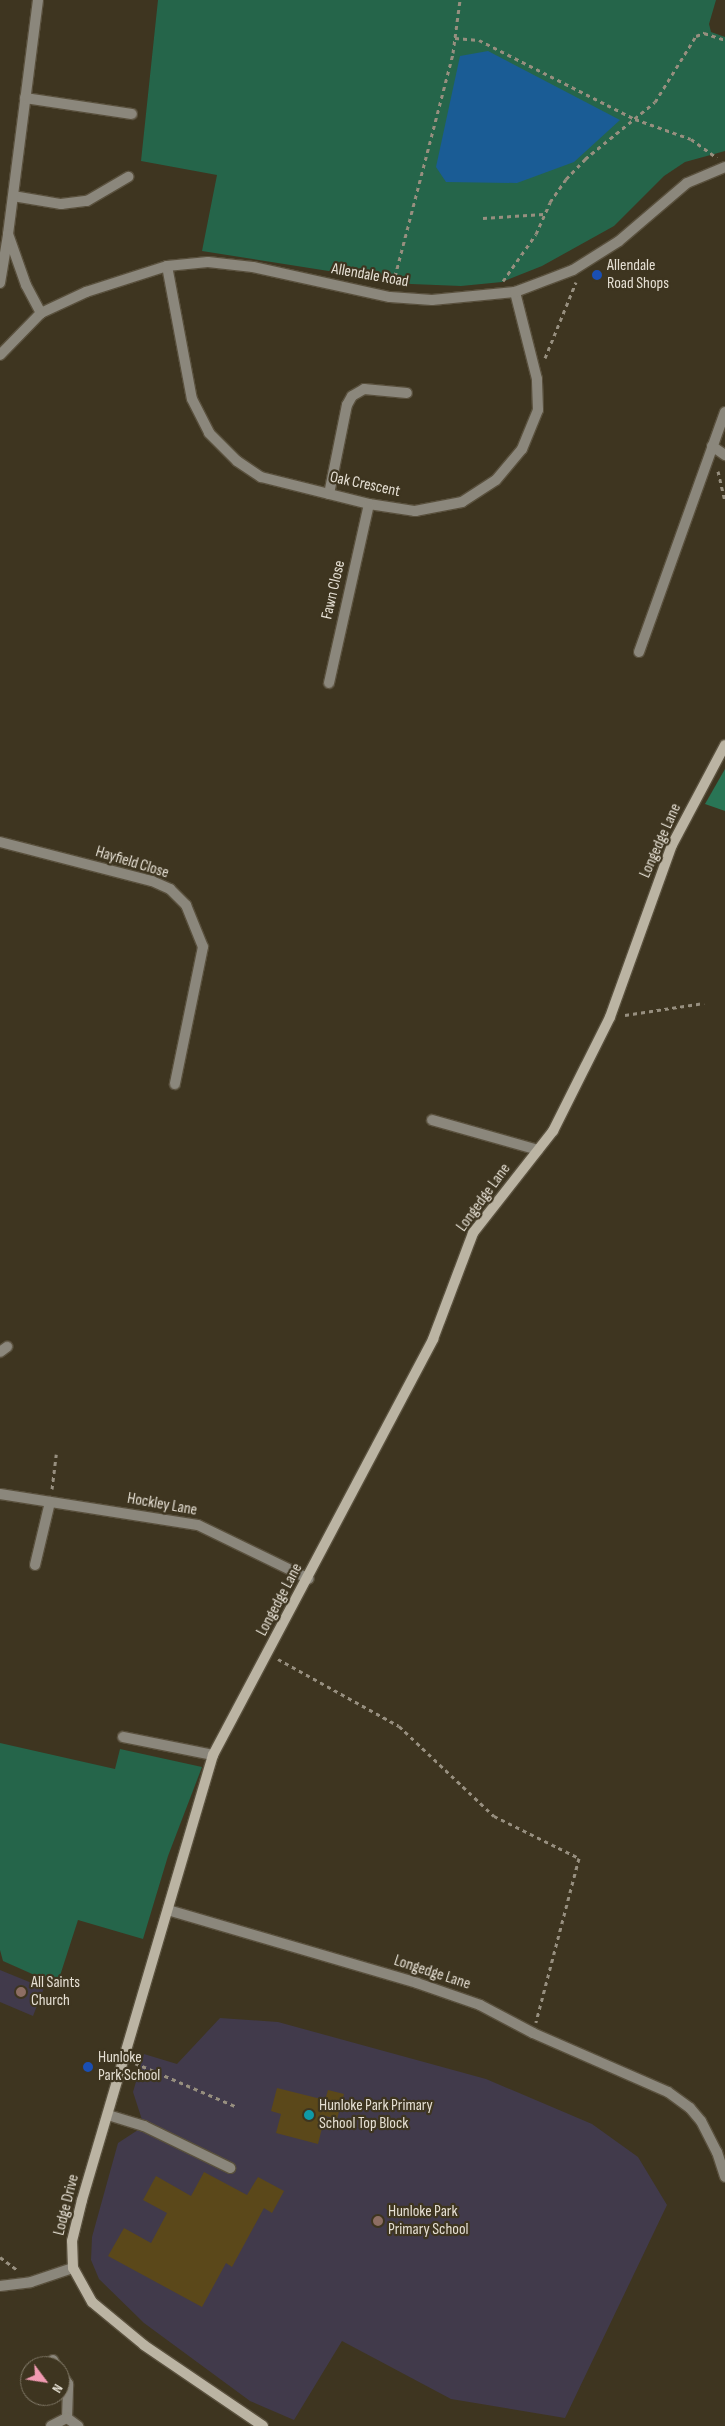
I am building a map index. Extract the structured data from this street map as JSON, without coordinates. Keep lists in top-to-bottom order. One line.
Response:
{"streets":{"street":["Allendale Road","Oak Crescent","Fawn Close","Longedge Lane","Hayfield Close","Hockley Lane","Lodge Drive"]},"crossings":[["Allendale Road","Oak Crescent"],["Oak Crescent","Fawn Close"],["Longedge Lane","Hockley Lane"],["Longedge Lane","Lodge Drive"]],"places":["Allendale Road Shops","All Saints Church","Hunloke Park School","Hunloke Park Primary School Top Block","Hunloke Park Primary School"],"north":"bottom right"}
